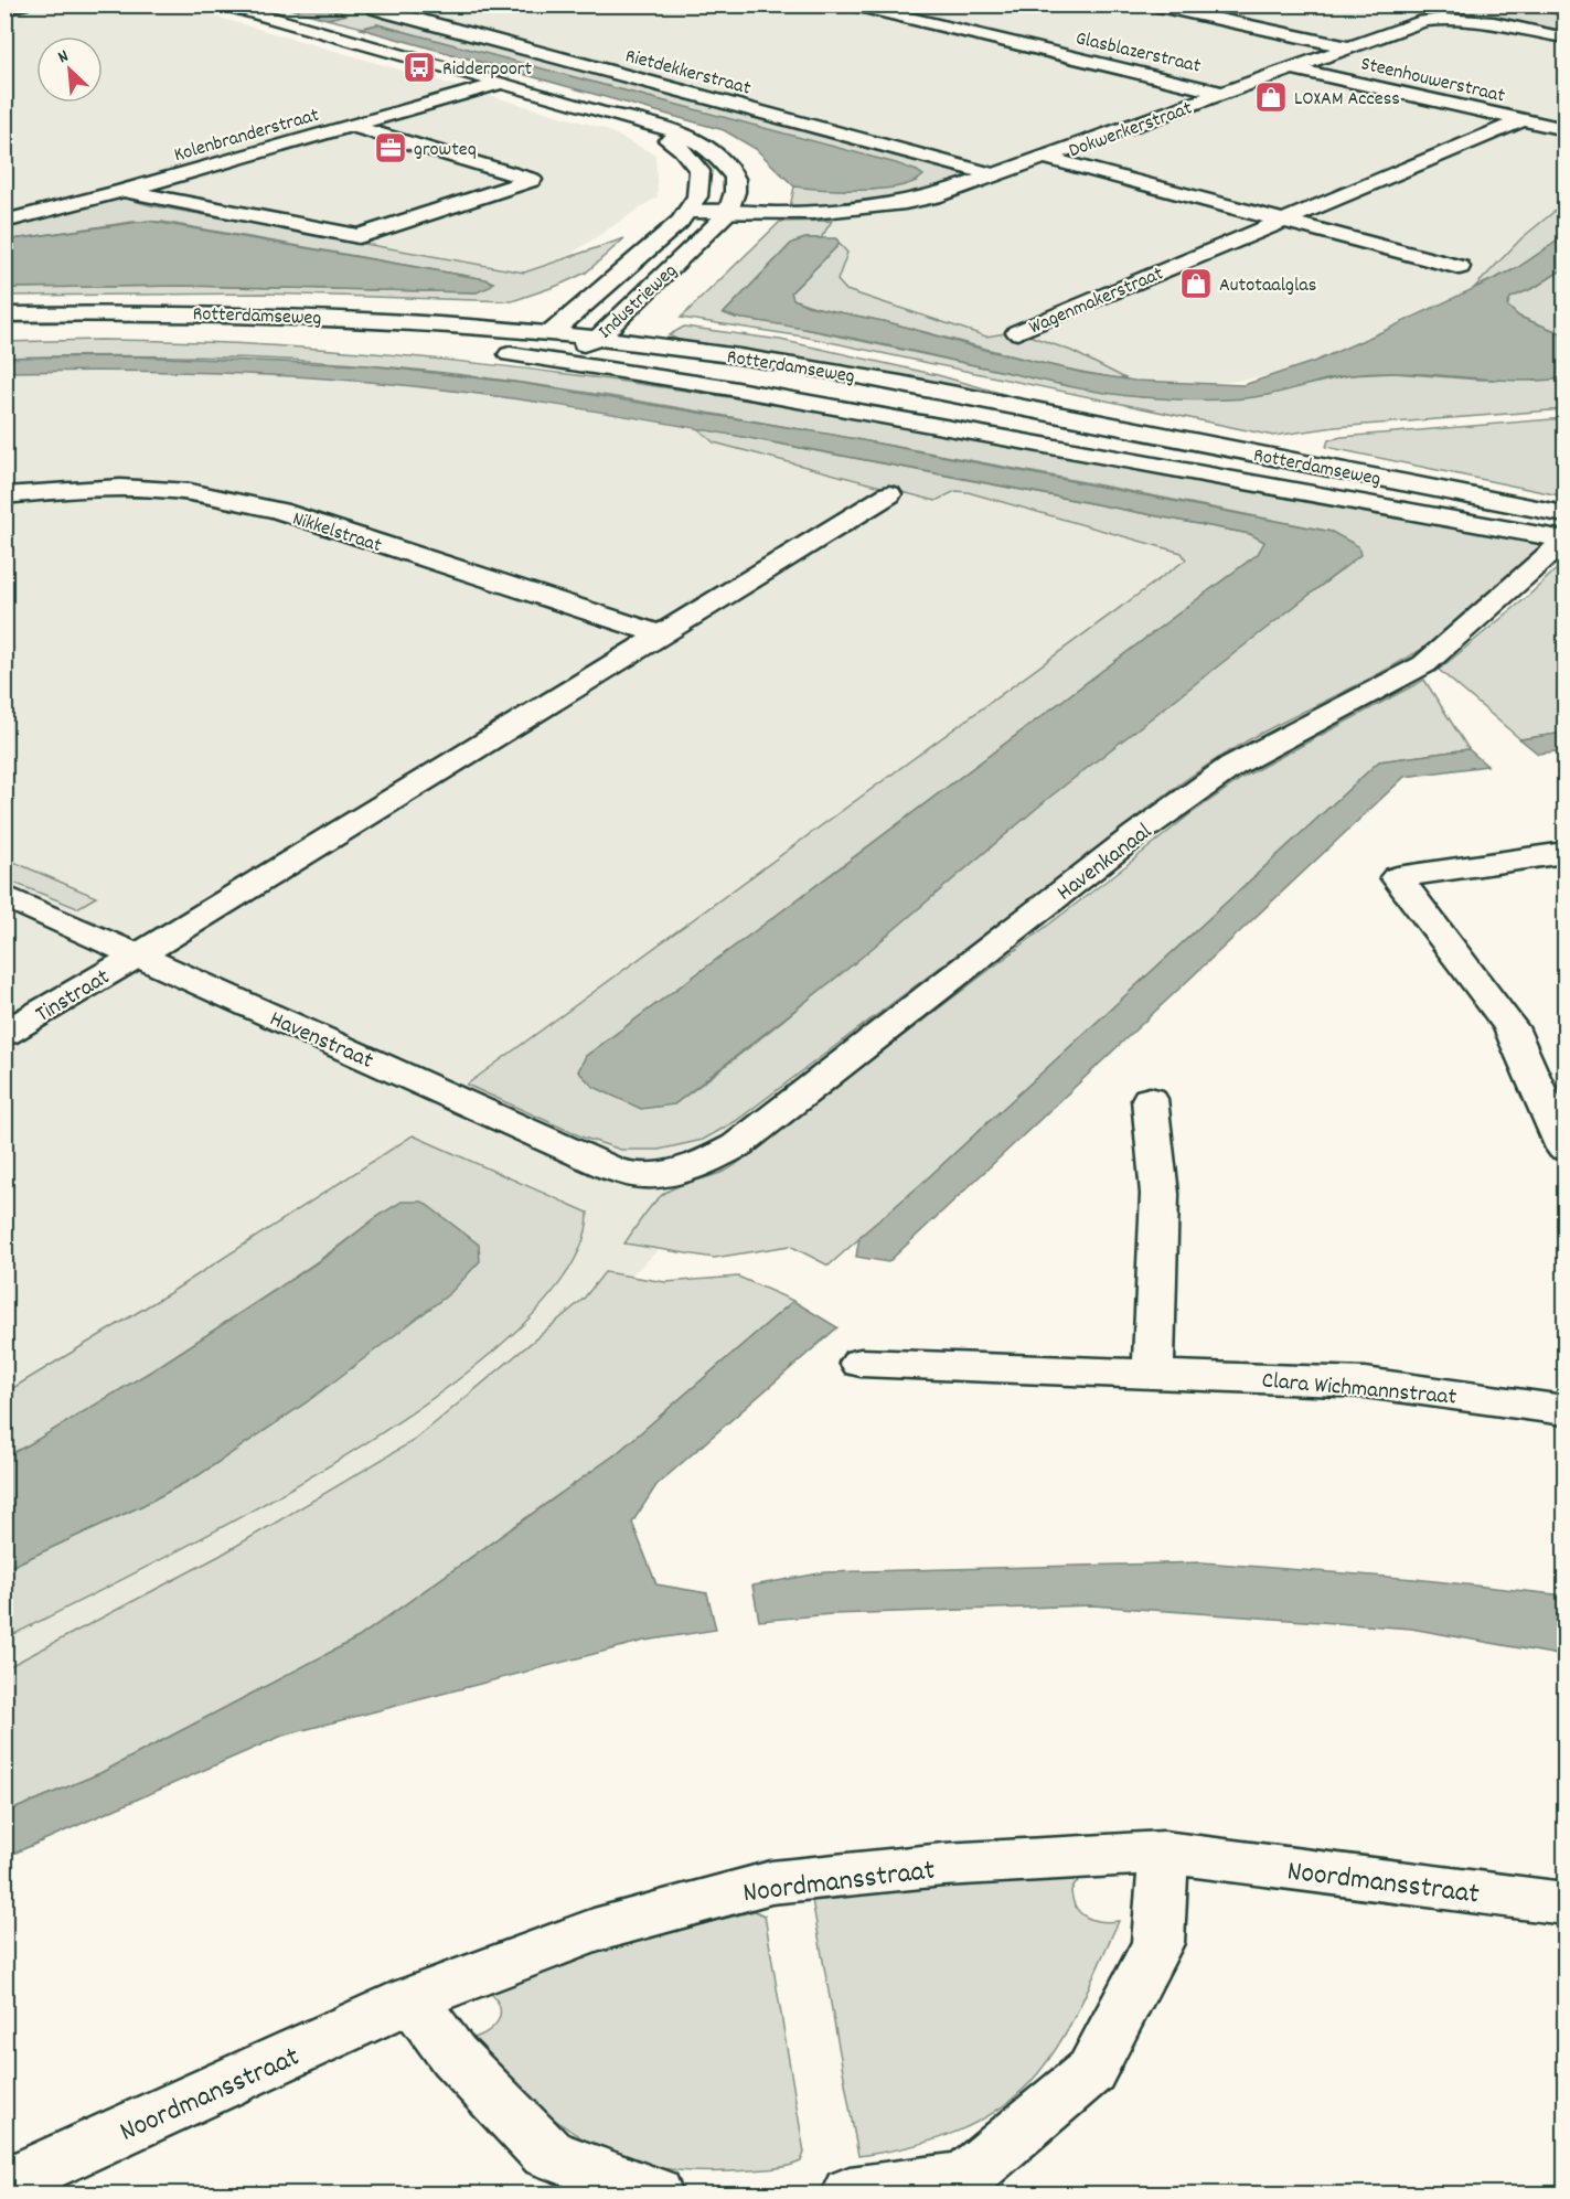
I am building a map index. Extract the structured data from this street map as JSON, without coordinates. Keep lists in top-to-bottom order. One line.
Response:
{"streets":{"street":["Glasblazerstraat","Rietdekkerstraat","Steenhouwerstraat","Dokwerkerstraat","Kolenbranderstraat","Wagenmakerstraat","Industrieweg","Rotterdamseweg","Nikkelstraat","Havenkanaal","Tinstraat","Havenstraat","Clara Wichmannstraat","Noordmansstraat"]},"crossings":[["Glasblazerstraat","Dokwerkerstraat"],["Rietdekkerstraat","Dokwerkerstraat"],["Steenhouwerstraat","Dokwerkerstraat"],["Steenhouwerstraat","Wagenmakerstraat"],["Dokwerkerstraat","Industrieweg"],["Kolenbranderstraat","Industrieweg"],["Industrieweg","Rotterdamseweg"],["Rotterdamseweg","Havenkanaal"],["Havenkanaal","Havenstraat"],["Tinstraat","Havenstraat"]],"places":{"bus stop":["Ridderpoort"],"shop":["LOXAM Access","Autotaalglas"],"office":["growteq"]},"north":"top left"}
